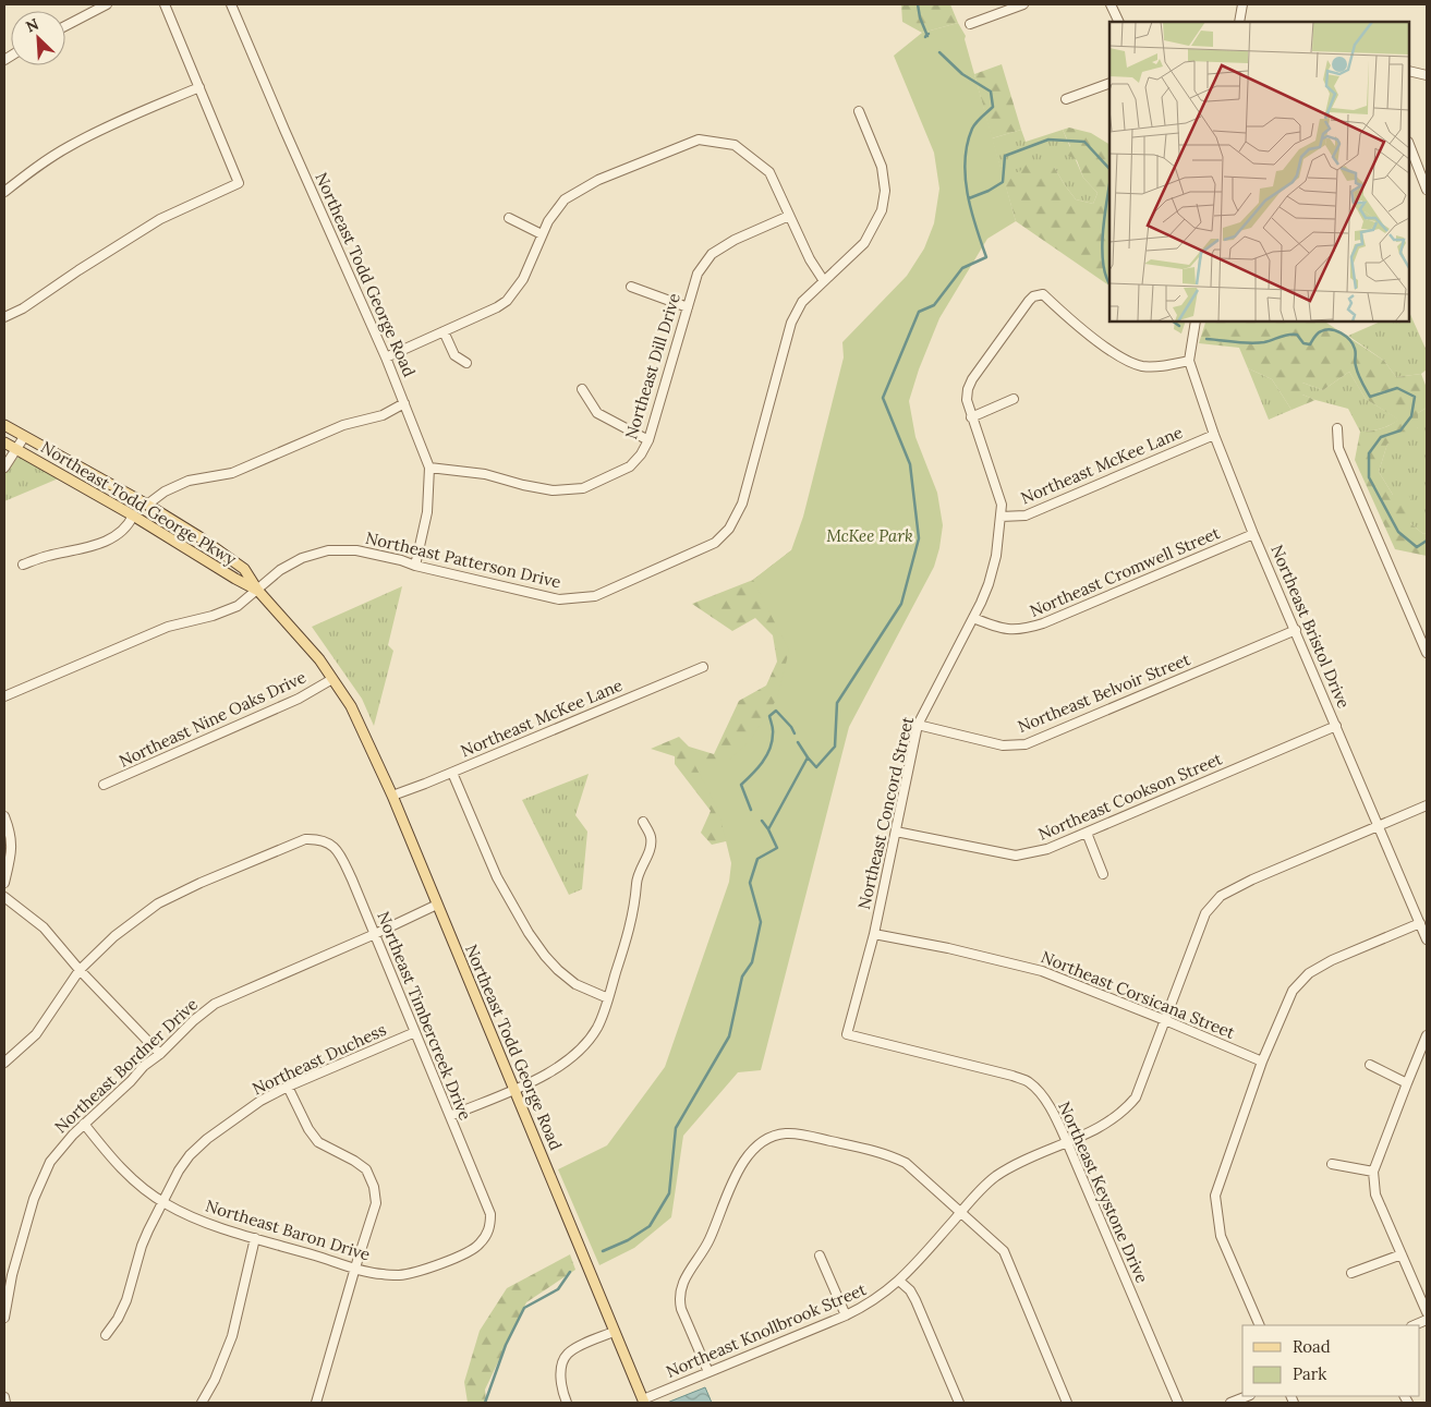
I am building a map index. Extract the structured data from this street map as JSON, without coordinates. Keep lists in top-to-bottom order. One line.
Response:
{"streets":{"main road":["Northeast Todd George Road","Northeast Todd George Pkwy"],"street":["Northeast Dill Drive","Northeast McKee Lane","Northeast Patterson Drive","Northeast Cromwell Street","Northeast Bristol Drive","Northeast Belvoir Street","Northeast Nine Oaks Drive","Northeast Cookson Street","Northeast Concord Street","Northeast Corsicana Street","Northeast Timbercreek Drive","Northeast Duchess","Northeast Bordner Drive","Northeast Keystone Drive","Northeast Baron Drive","Northeast Knollbrook Street"]},"crossings":[["Northeast Todd George Road","Northeast Dill Drive"],["Northeast Todd George Road","Northeast McKee Lane"],["Northeast Todd George Road","Northeast Todd George Pkwy"],["Northeast Todd George Road","Northeast Patterson Drive"],["Northeast Todd George Road","Northeast Nine Oaks Drive"],["Northeast Todd George Road","Northeast Bordner Drive"],["Northeast Todd George Road","Northeast Knollbrook Street"],["Northeast McKee Lane","Northeast Bristol Drive"],["Northeast McKee Lane","Northeast Concord Street"],["Northeast Todd George Pkwy","Northeast Patterson Drive"],["Northeast Cromwell Street","Northeast Bristol Drive"],["Northeast Cromwell Street","Northeast Concord Street"],["Northeast Bristol Drive","Northeast Belvoir Street"],["Northeast Bristol Drive","Northeast Cookson Street"],["Northeast Bristol Drive","Northeast Concord Street"],["Northeast Bristol Drive","Northeast Knollbrook Street"],["Northeast Belvoir Street","Northeast Concord Street"],["Northeast Cookson Street","Northeast Concord Street"],["Northeast Concord Street","Northeast Corsicana Street"],["Northeast Concord Street","Northeast Keystone Drive"],["Northeast Corsicana Street","Northeast Knollbrook Street"],["Northeast Timbercreek Drive","Northeast Duchess"],["Northeast Timbercreek Drive","Northeast Bordner Drive"],["Northeast Timbercreek Drive","Northeast Baron Drive"],["Northeast Duchess","Northeast Baron Drive"],["Northeast Bordner Drive","Northeast Baron Drive"],["Northeast Keystone Drive","Northeast Knollbrook Street"]],"parks":["McKee Park"],"legend":["Road","Park"],"north":"top left"}
